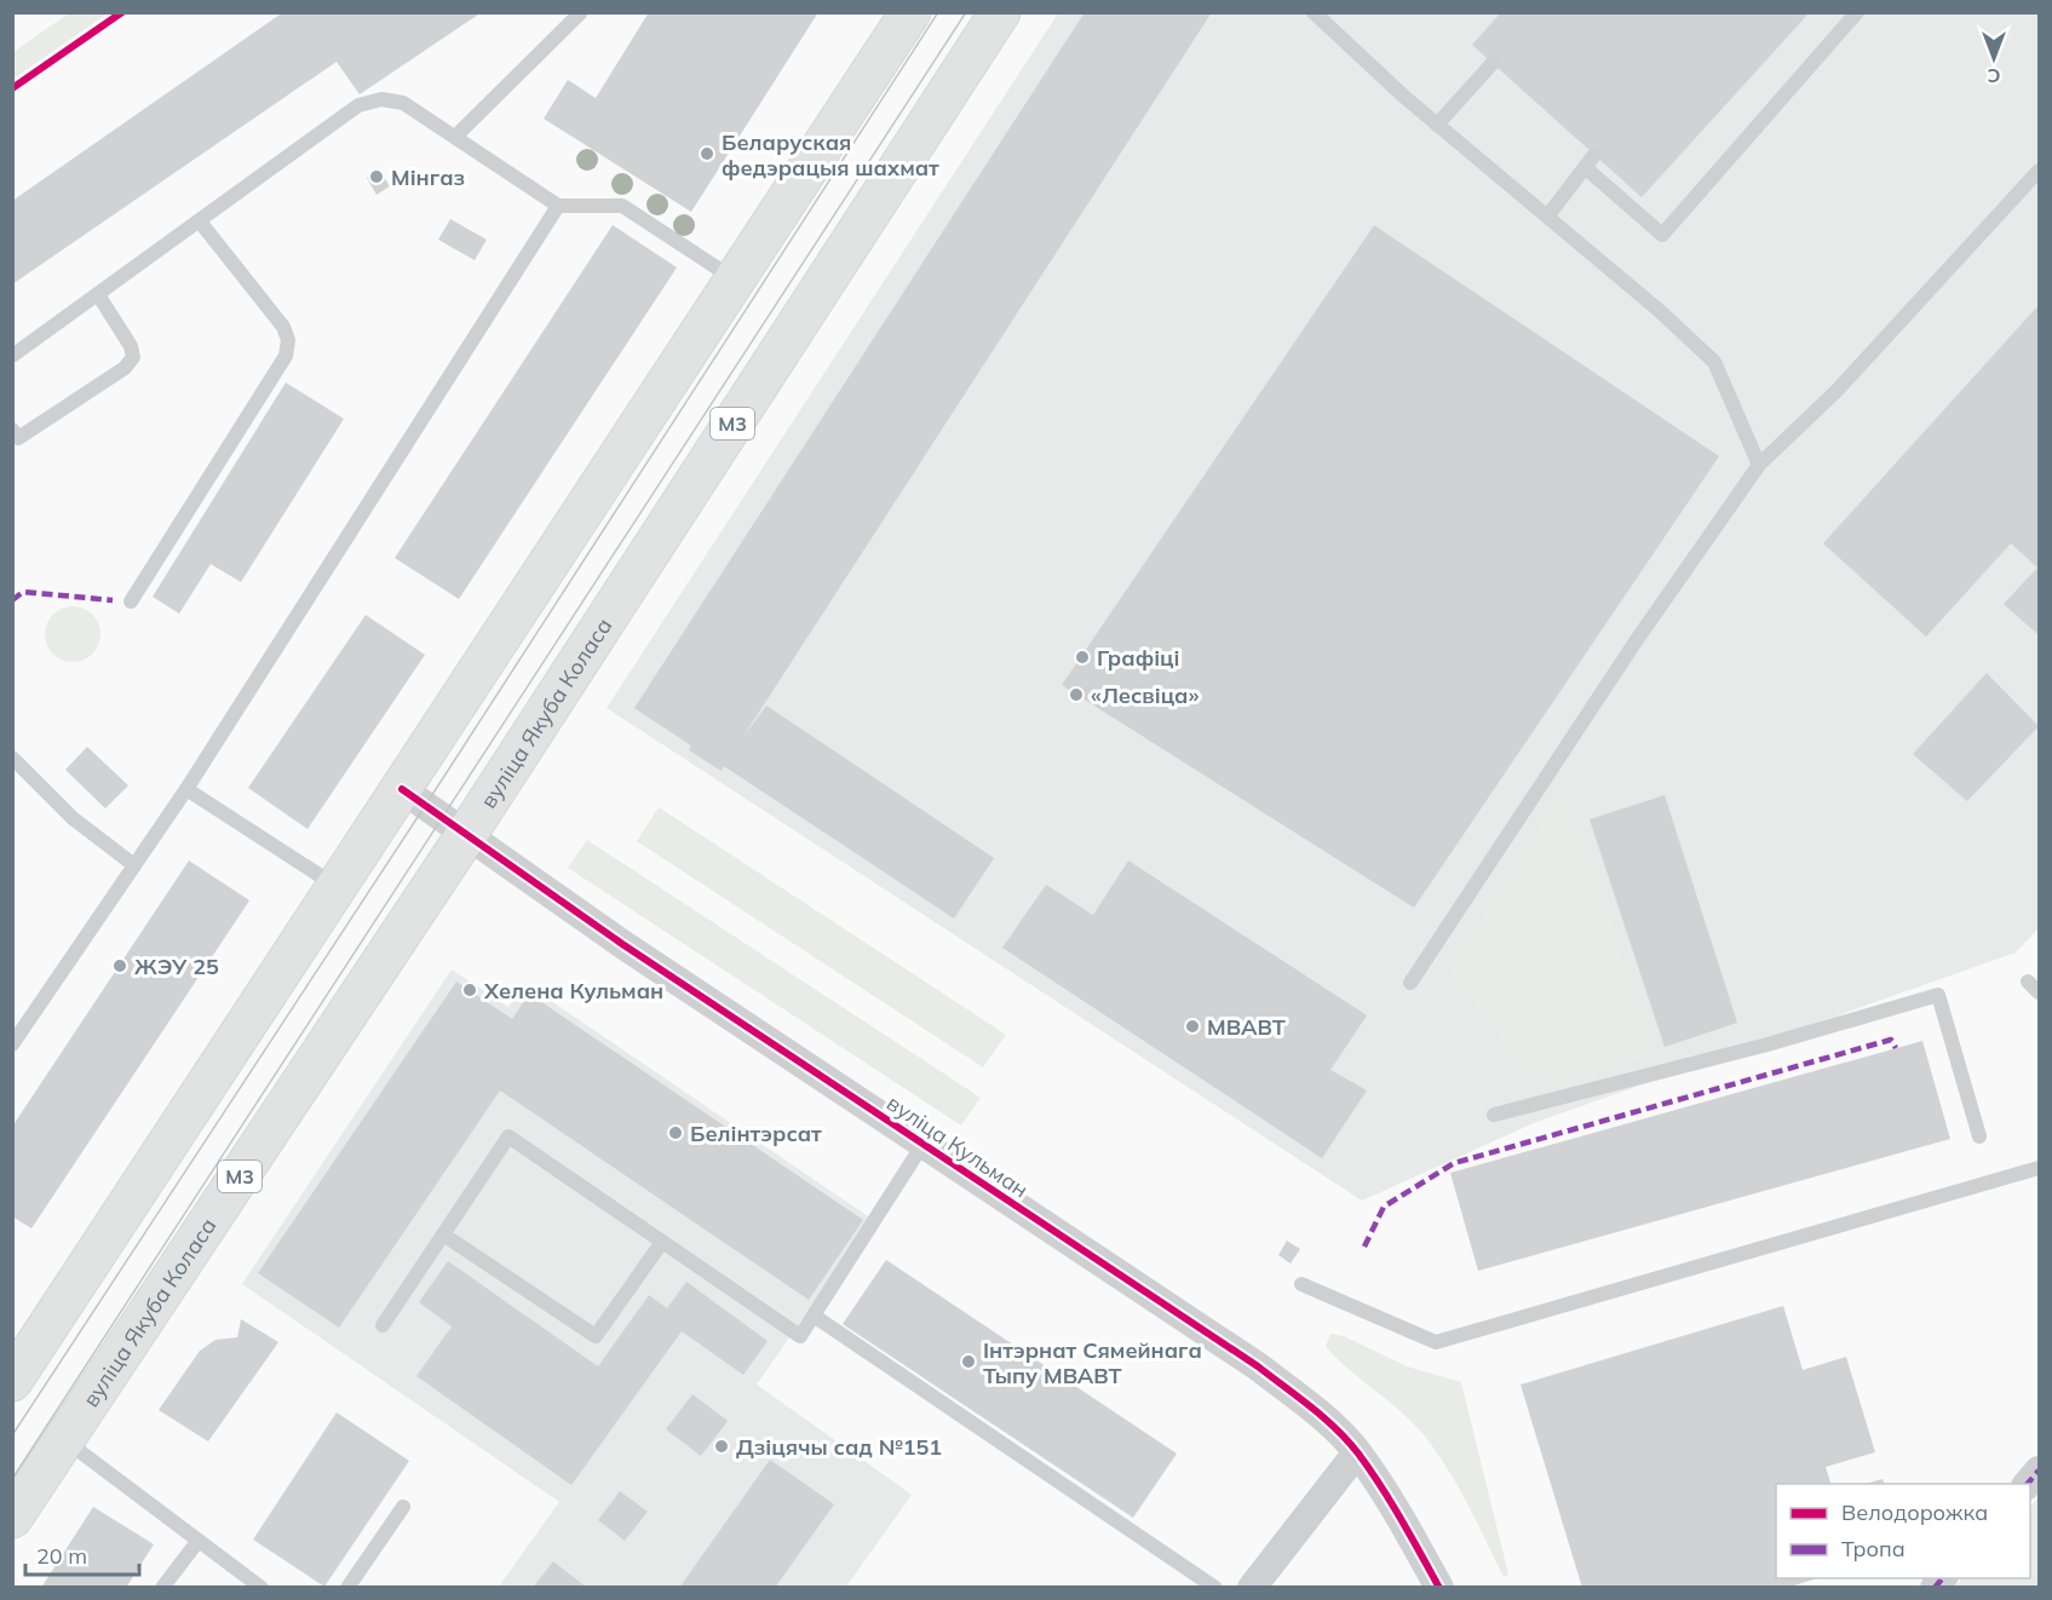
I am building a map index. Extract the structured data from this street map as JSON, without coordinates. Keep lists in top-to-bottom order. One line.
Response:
{"streets":{"main road":["М3","вуліца Якуба Коласа"],"street":["вуліца Кульман"]},"crossings":[["вуліца Якуба Коласа","вуліца Кульман"]],"places":["Беларуская федэрацыя шахмат","Мінгаз","Графіці","«Лесвіца»","ЖЭУ 25","Хелена Кульман","МВАВТ","Белінтэрсат","Інтэрнат Сямейнага Тыпу МВАВТ","Дзіцячы сад №151"],"legend":["Велодорожка","Тропа"],"scale_bar":"20 m","north":"bottom"}
